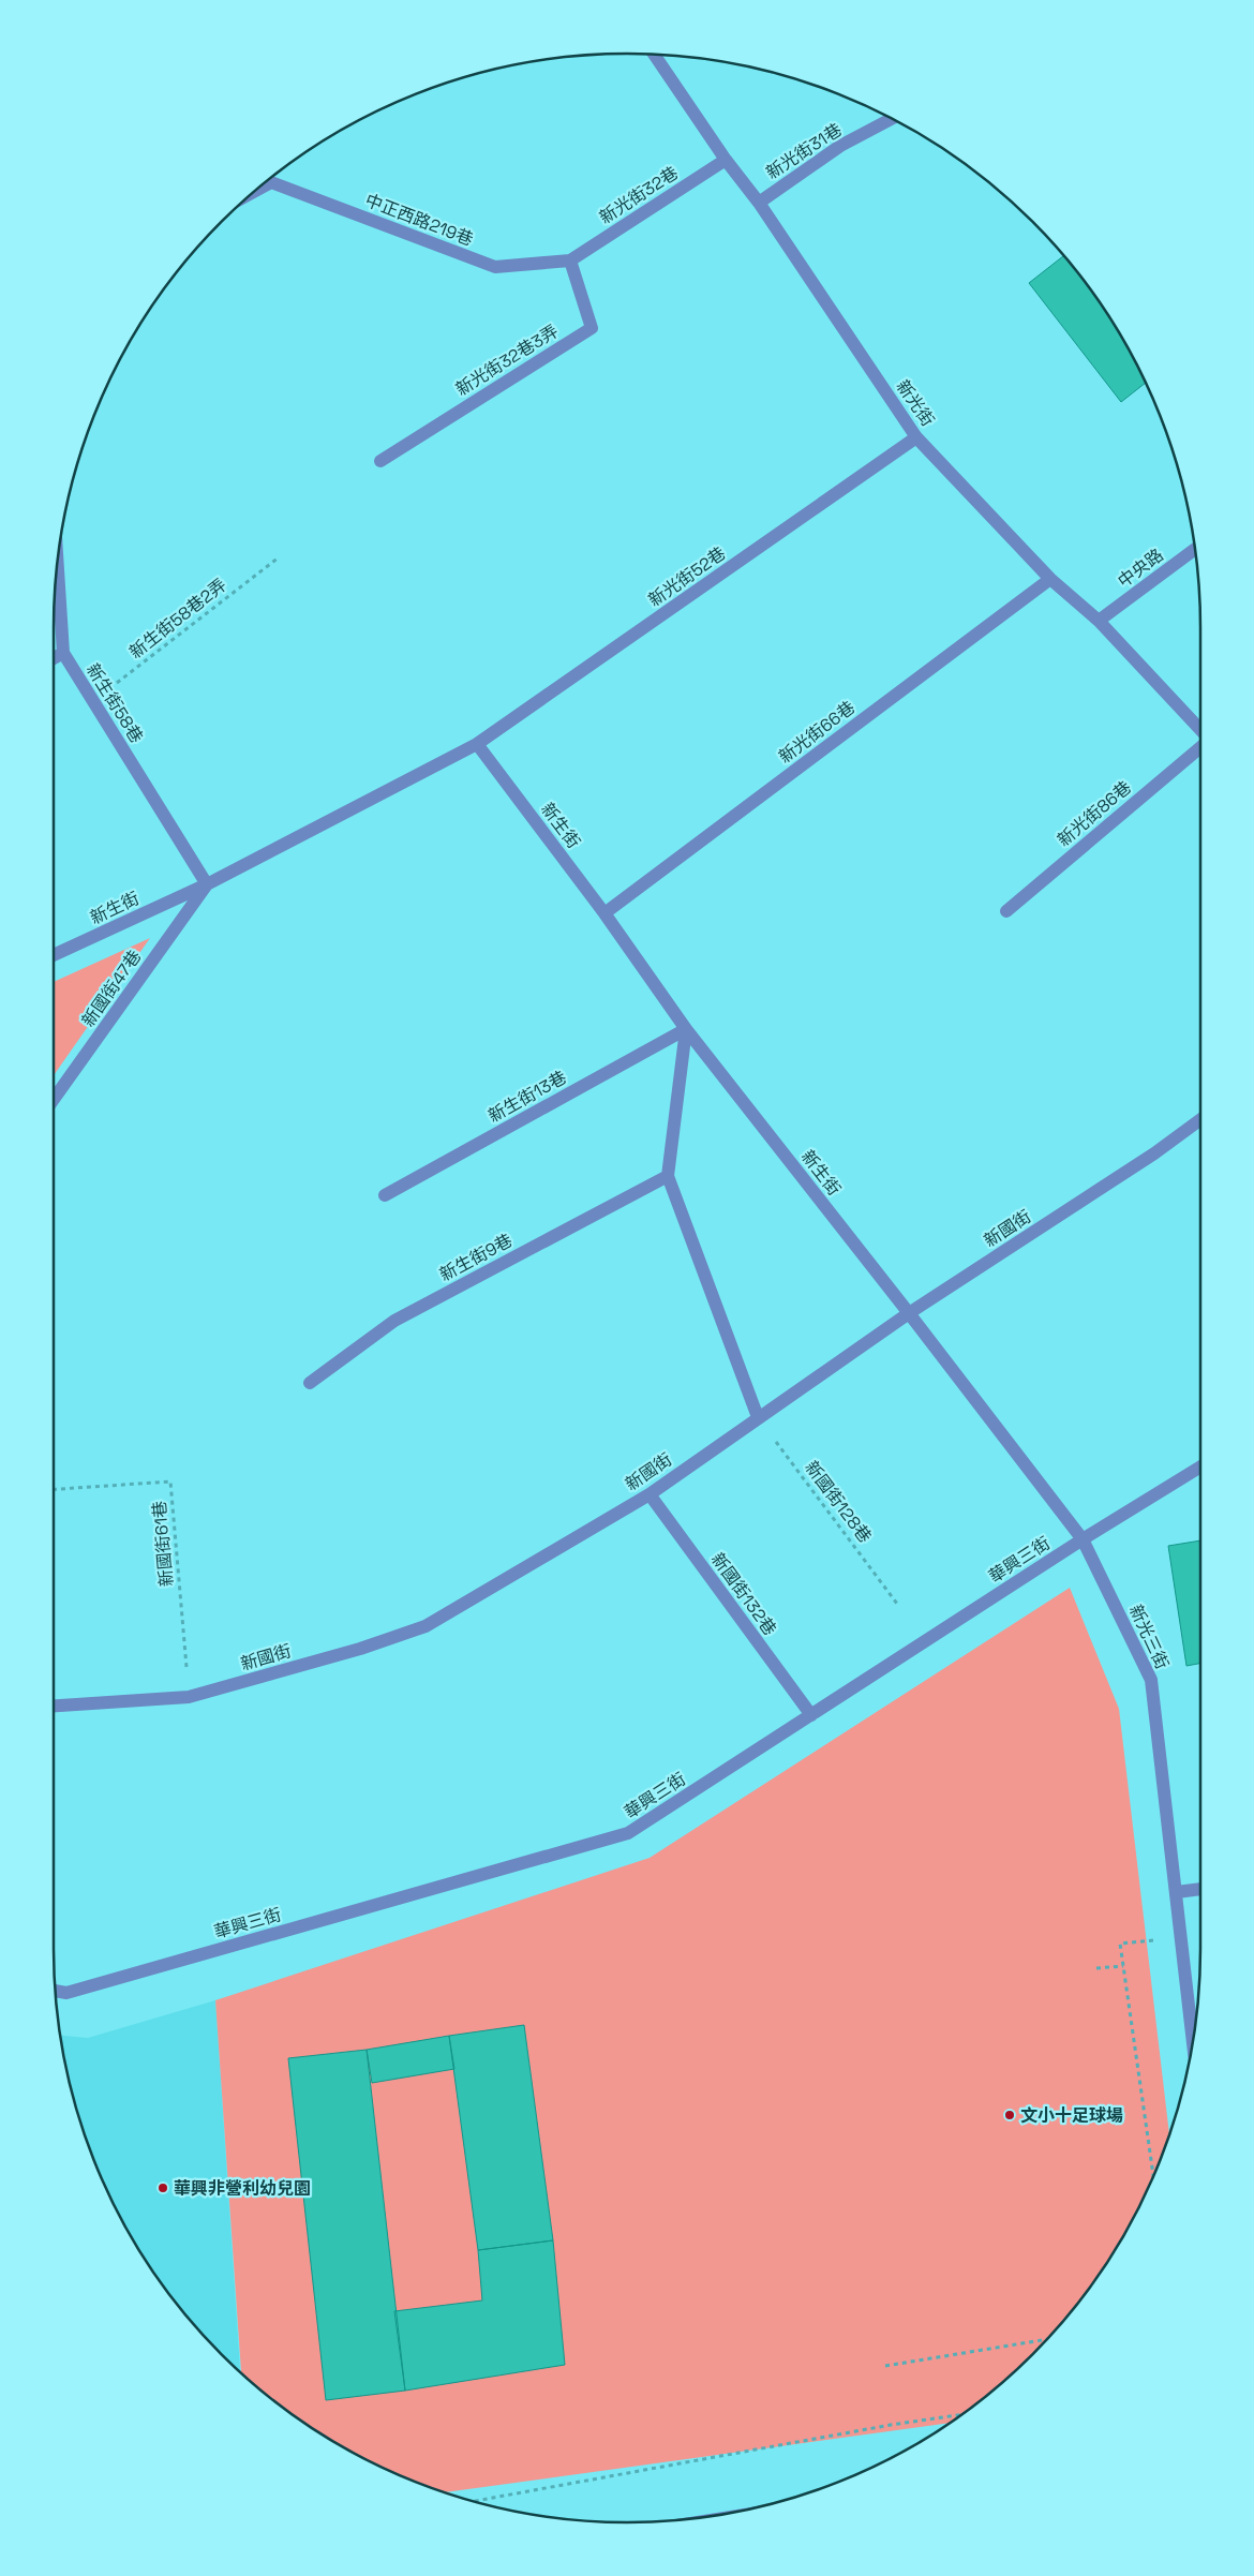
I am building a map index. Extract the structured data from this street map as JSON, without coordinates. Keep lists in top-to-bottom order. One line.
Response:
{"streets":{"street":["新光街31巷","新光街32巷","中正西路219巷","新光街32巷3弄","新光街","中央路","新光街52巷","新生街58巷","新光街66巷","新光街86巷","新生街","新國街47巷","新生街13巷","新國街","新生街9巷","華興三街","新國街132巷","新光三街"],"path":["新生街58巷2弄","新國街128巷","新國街61巷"]},"crossings":[["新光街31巷","新光街"],["新光街32巷","中正西路219巷"],["新光街32巷","新光街32巷3弄"],["新光街32巷","新光街"],["中正西路219巷","新光街32巷3弄"],["新光街","中央路"],["新光街","新光街52巷"],["新光街","新光街66巷"],["新光街52巷","新生街"],["新生街58巷2弄","新生街58巷"],["新生街58巷","新生街"],["新生街58巷","新國街47巷"],["新光街66巷","新生街"],["新生街","新國街47巷"],["新生街","新生街13巷"],["新生街","新國街"],["新生街","新光三街"],["新國街","新國街128巷"],["新國街","新國街61巷"],["新國街","新國街132巷"],["新國街","新光三街"],["華興三街","新國街132巷"],["華興三街","新光三街"]],"places":["文小十足球場","華興非營利幼兒園"]}
